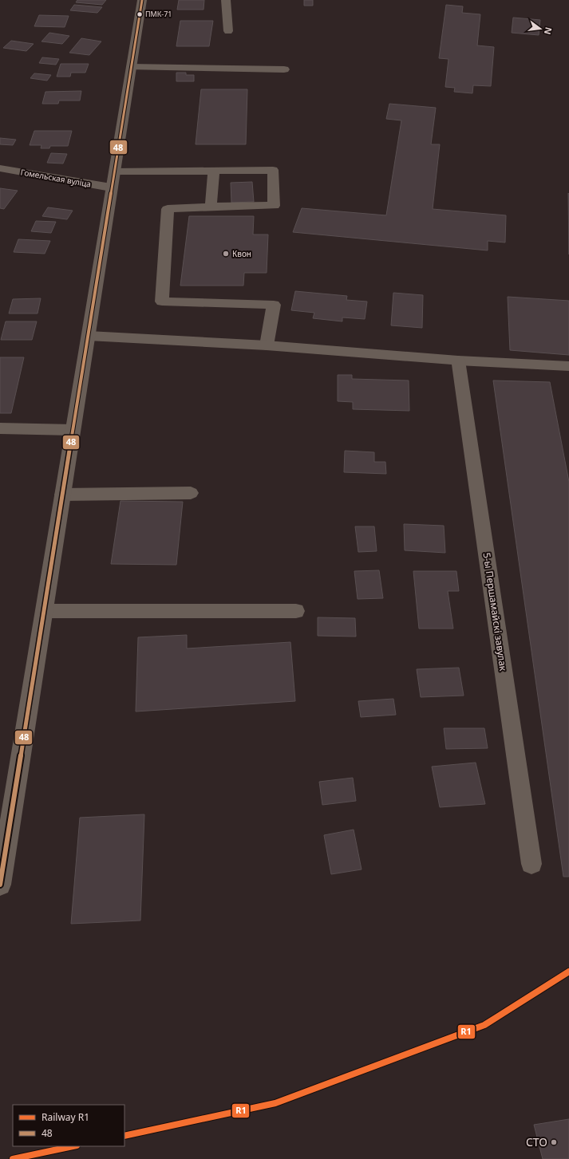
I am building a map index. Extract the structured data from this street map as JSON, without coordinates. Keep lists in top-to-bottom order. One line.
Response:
{"streets":{"street":["Гомельская вуліца","5-ы Першамайскі завулак"]},"places":["ПМК-71","Квон","СТО"],"lines":["transit line 48","rail line R1"],"legend":["Railway R1","48"],"north":"right"}
